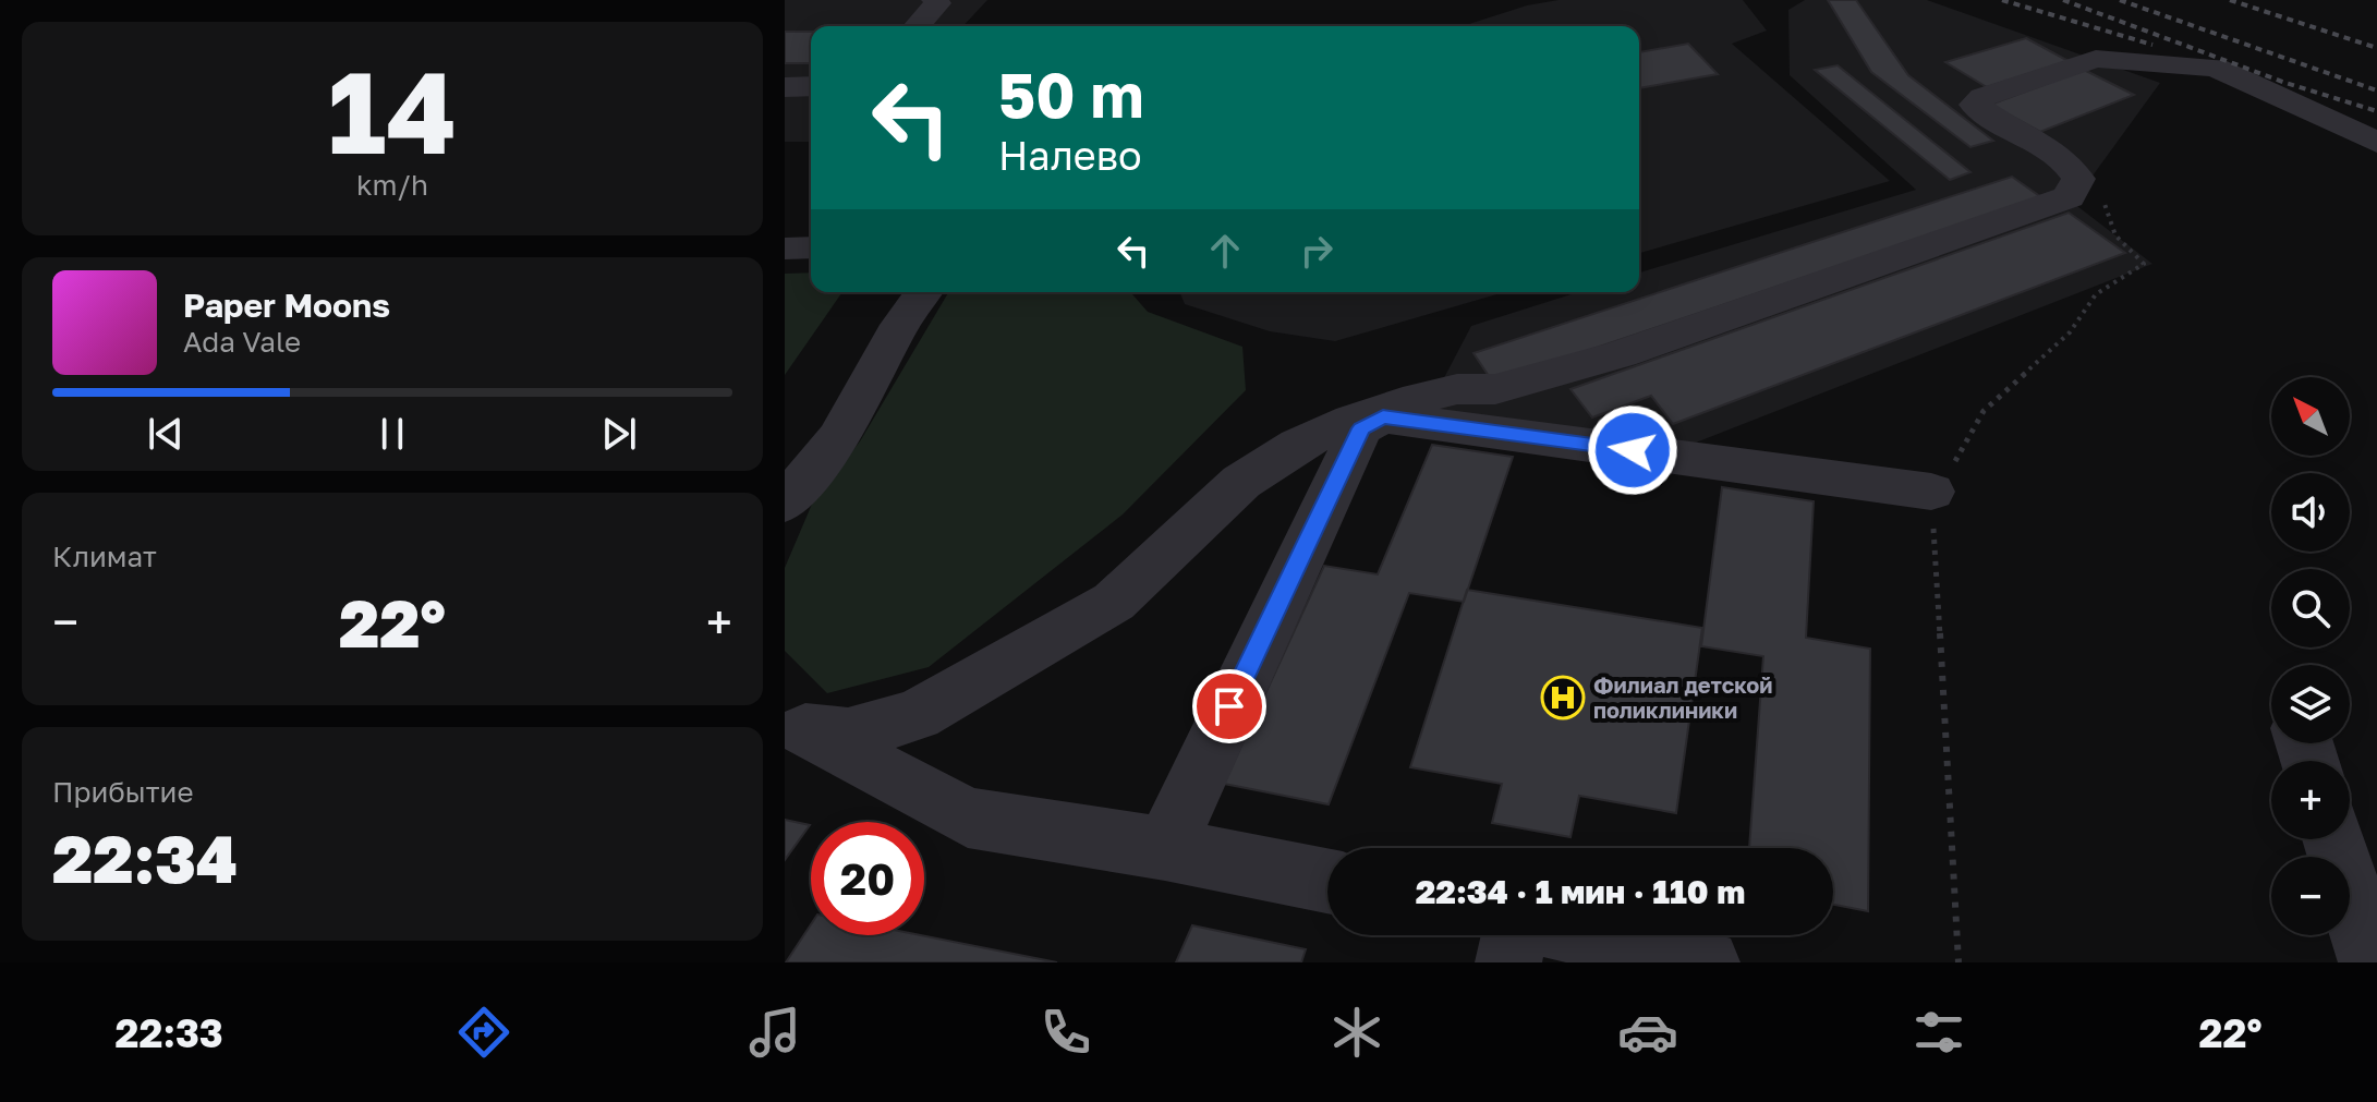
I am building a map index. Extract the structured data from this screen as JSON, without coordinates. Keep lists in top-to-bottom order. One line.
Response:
{"places":{"hospital":["Филиал детской поликлиники"]},"north":"top left","page":{"tile":[["14","km/h"],"Климат",["Прибытие","22:34"]],"turn":["50 m","Налево"],"song":["Paper Moons","Ada Vale"],"map_buttons":["+","−"],"heat":["−","22°","+"],"limit":"20","trip":"22:34 · 1 мин · 110 m","tabs":["22:33","22°"]}}
